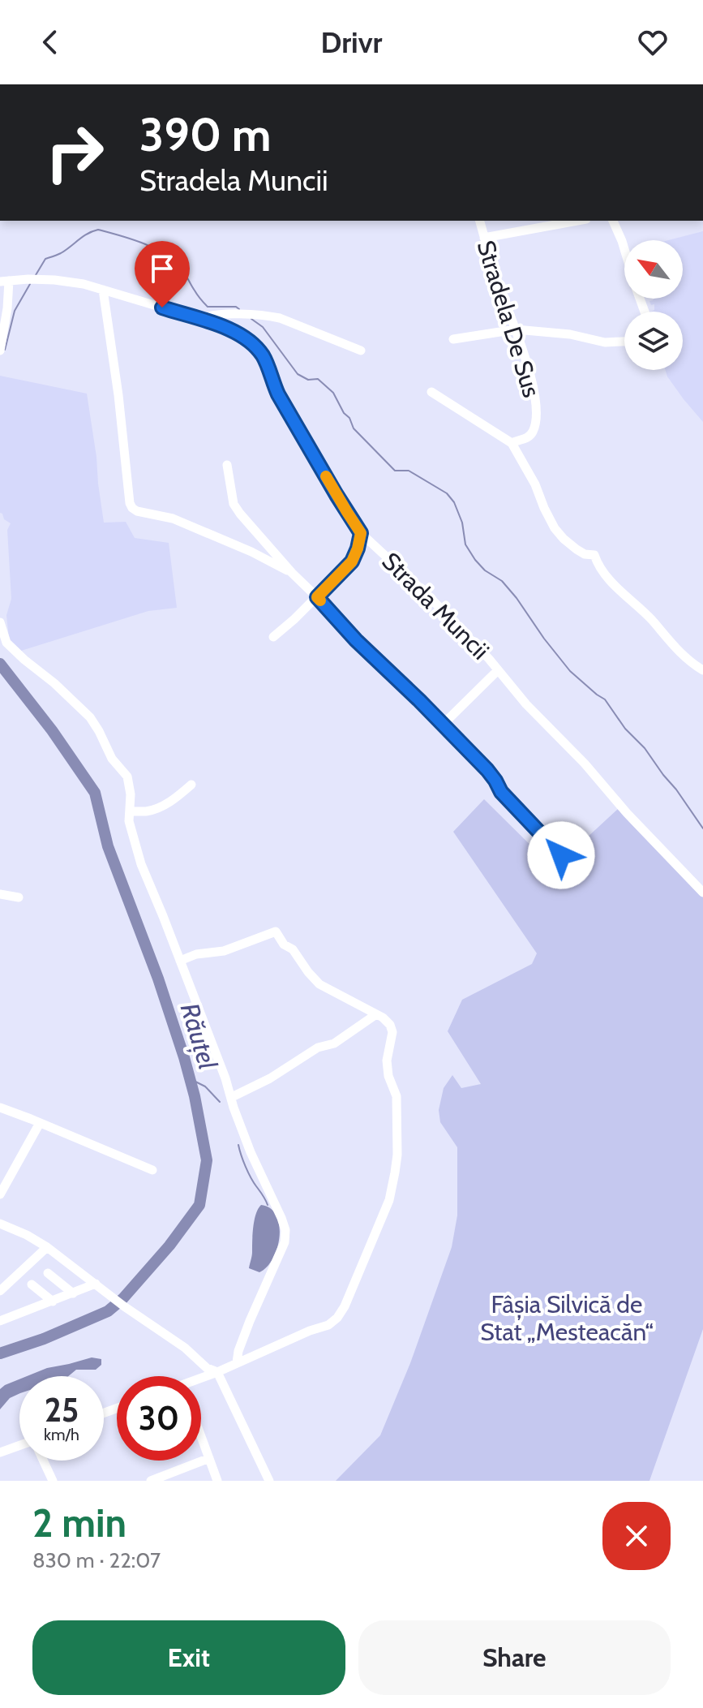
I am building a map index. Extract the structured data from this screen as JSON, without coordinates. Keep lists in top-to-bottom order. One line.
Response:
{"streets":{"street":["Stradela De Sus","Strada Muncii"]},"water":["Răuțel"],"parks":["Fâșia Silvică de Stat „Mesteacăn“"],"north":"top left","page":{"header":"Drivr","turn":["390 m","Stradela Muncii"],"speed":"25 km/h","limit":"30","heading":["2 min","830 m · 22:07"],"buttons":["Exit","Share"]}}
